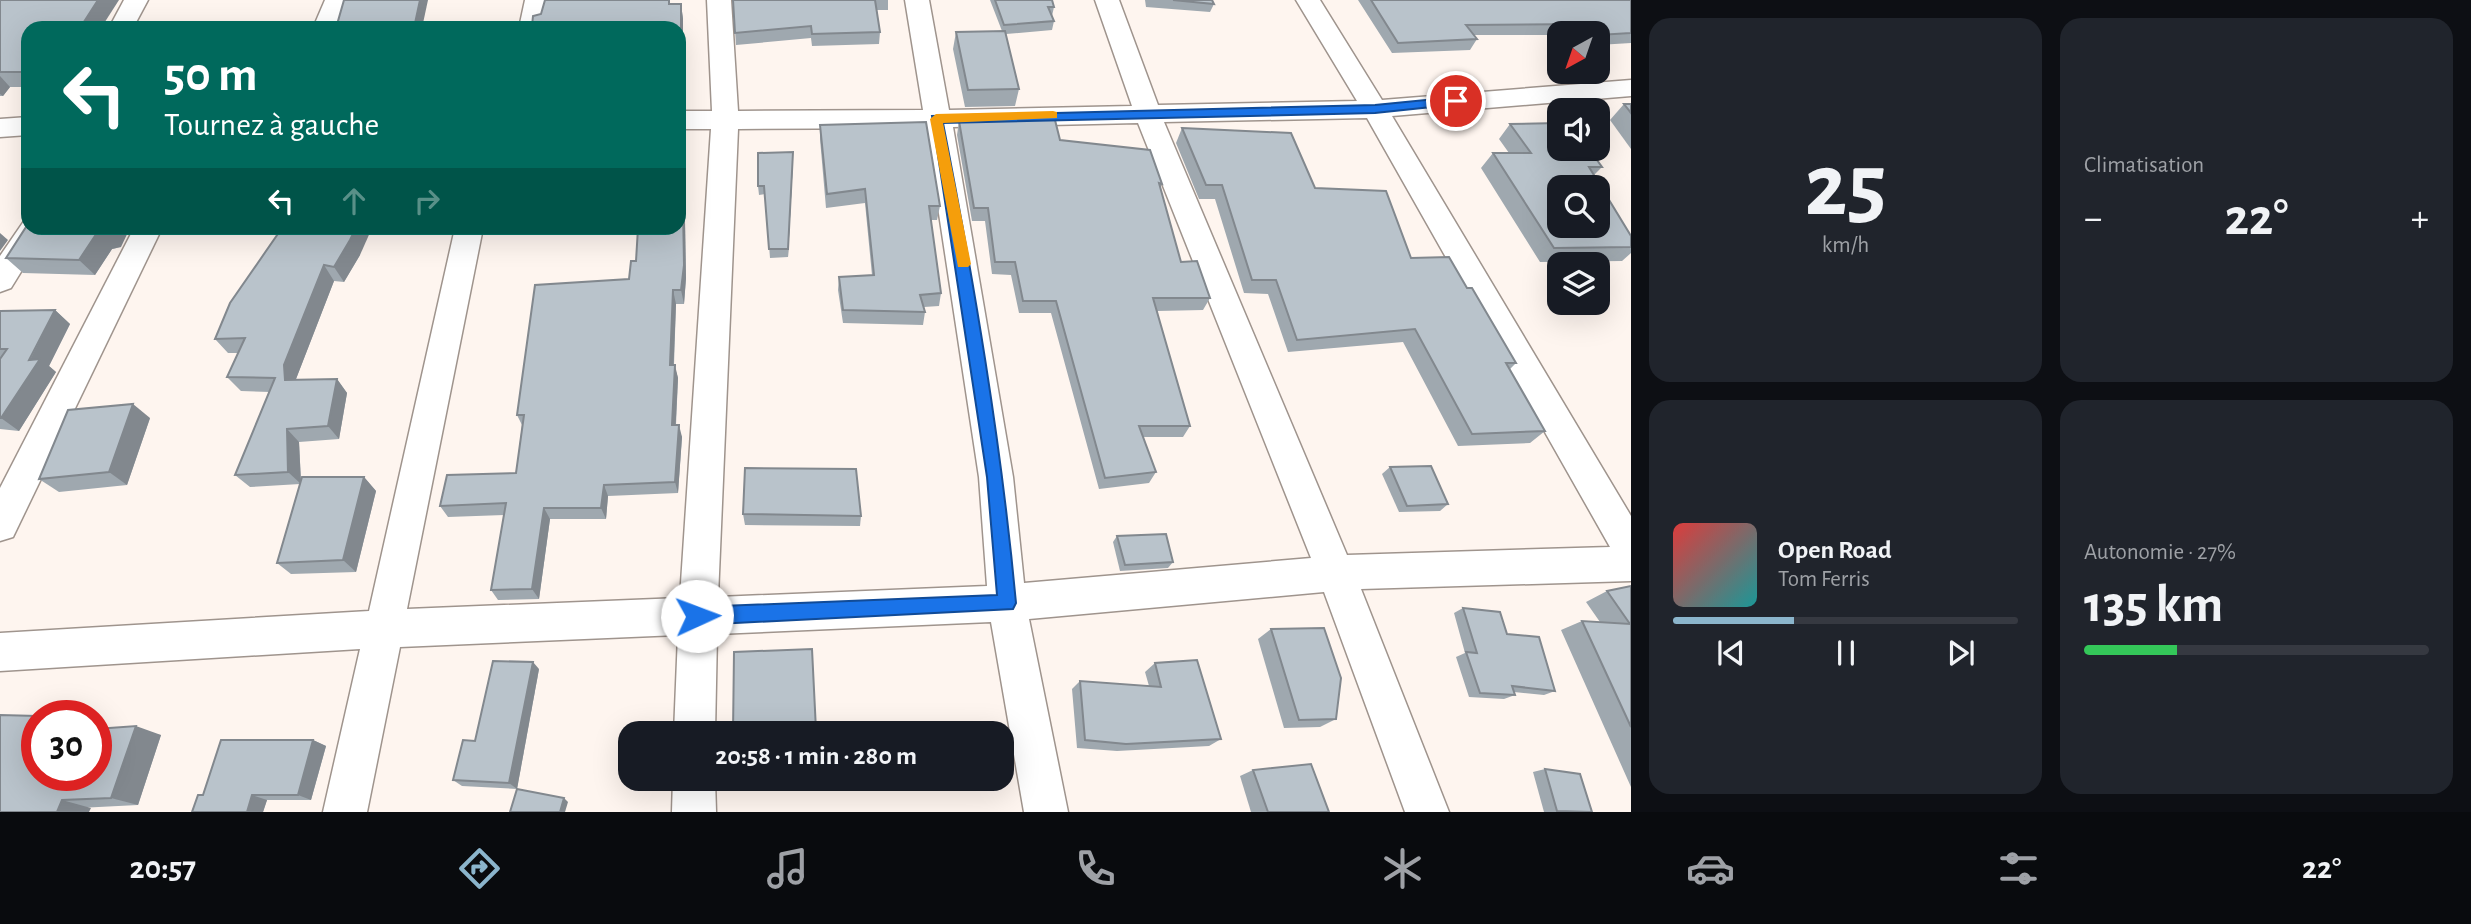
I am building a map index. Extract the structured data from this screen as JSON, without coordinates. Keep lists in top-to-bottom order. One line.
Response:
{"north":"bottom left","page":{"tile":[["25","km/h"],"Climatisation",["Autonomie · 27%","135 km"]],"turn":["50 m","Tournez à gauche"],"heat":["−","22°","+"],"song":["Open Road","Tom Ferris"],"limit":"30","trip":"20:58 · 1 min · 280 m","tabs":["20:57","22°"]}}
